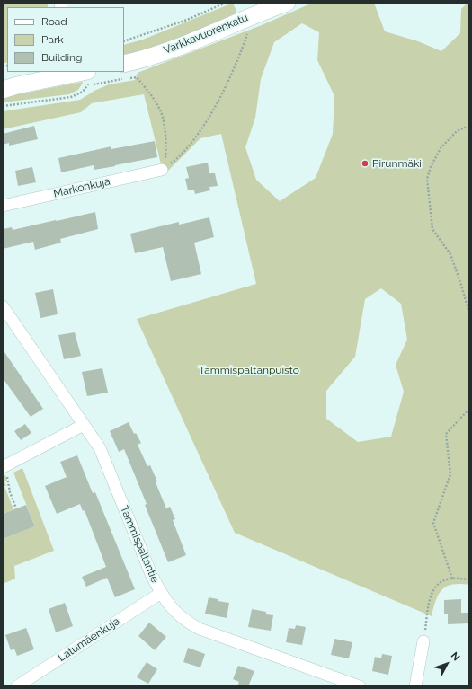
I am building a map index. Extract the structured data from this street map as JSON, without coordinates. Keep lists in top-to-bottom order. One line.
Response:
{"streets":{"street":["Varkkavuorenkatu","Markonkuja","Tammispaltantie","Latumäenkuja"]},"crossings":[["Tammispaltantie","Latumäenkuja"]],"parks":["Tammispaltanpuisto"],"places":["Pirunmäki"],"legend":["Road","Park","Building"],"north":"top right"}
